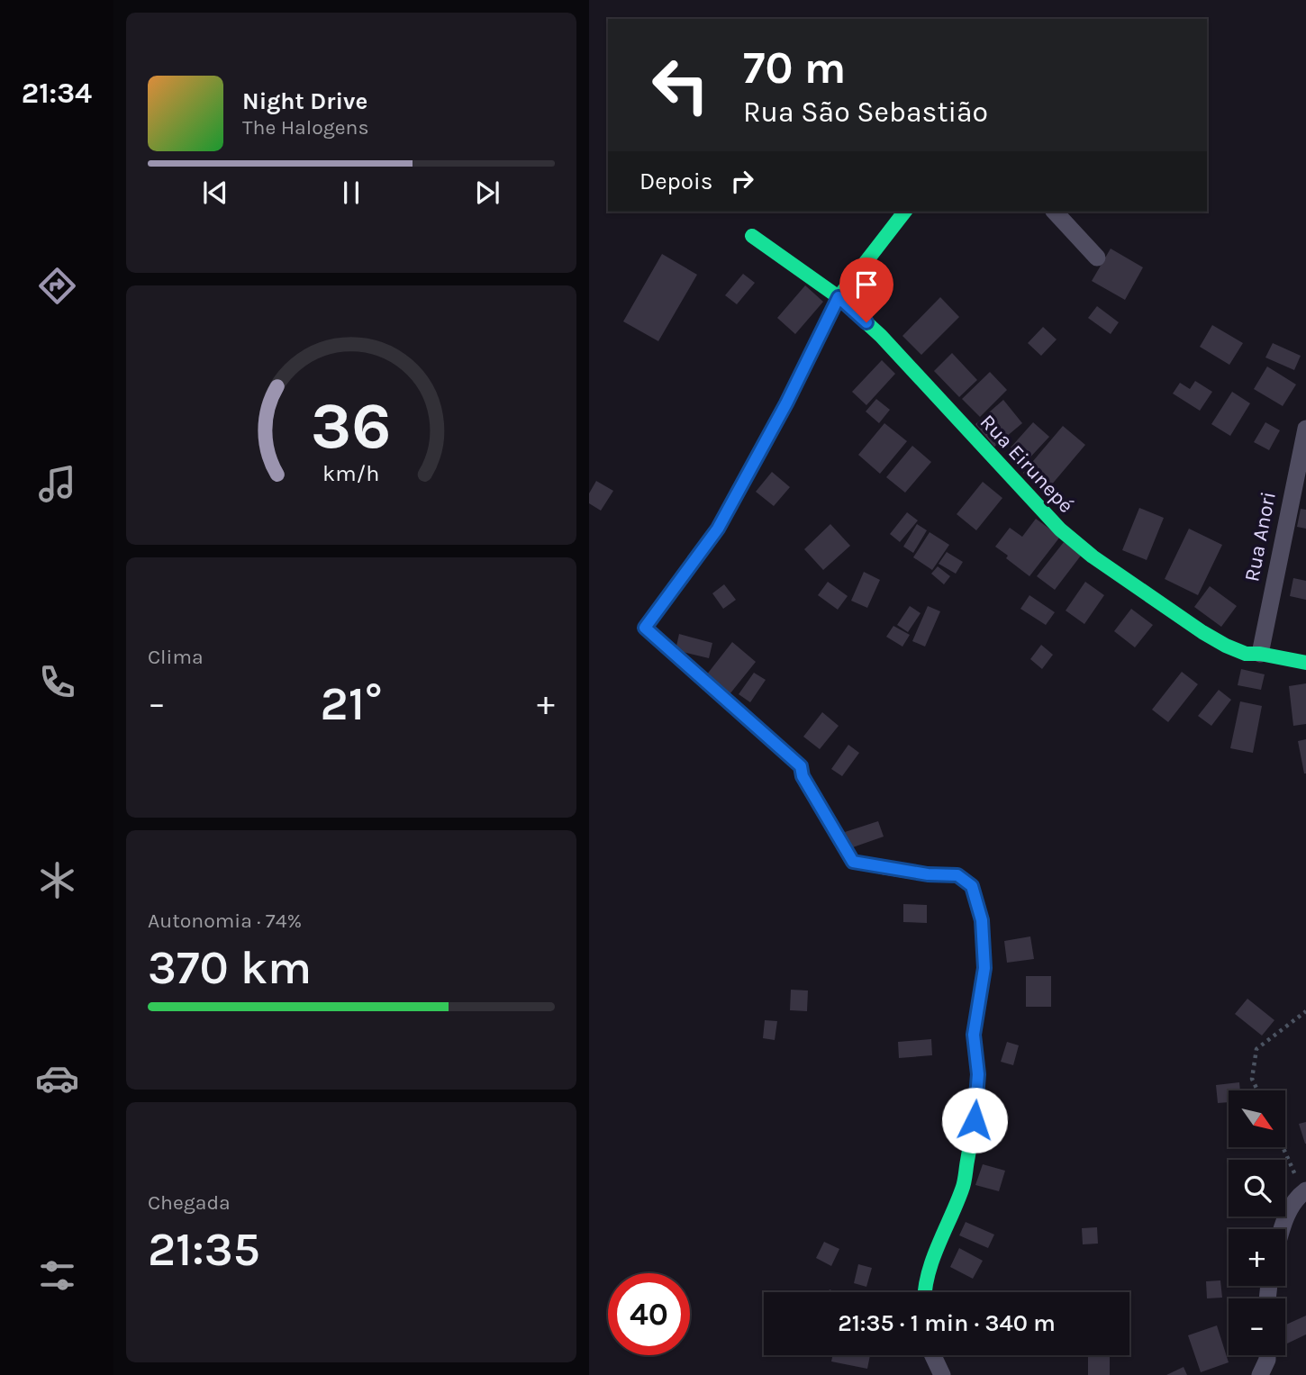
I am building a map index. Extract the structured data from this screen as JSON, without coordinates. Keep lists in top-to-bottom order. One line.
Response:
{"streets":{"street":["Rua Eirunepé","Rua Anori"]},"crossings":[["Rua Eirunepé","Rua Anori"]],"north":"bottom right","page":{"tabs":"21:34","turn":["70 m","Rua São Sebastião"],"song":["Night Drive","The Halogens"],"then":"Depois","tile":["Clima",["Autonomia · 74%","370 km"],["Chegada","21:35"]],"heat":["−","21°","+"],"map_buttons":["+","−"],"limit":"40","trip":"21:35 · 1 min · 340 m","gauge":["36","km/h"]}}
